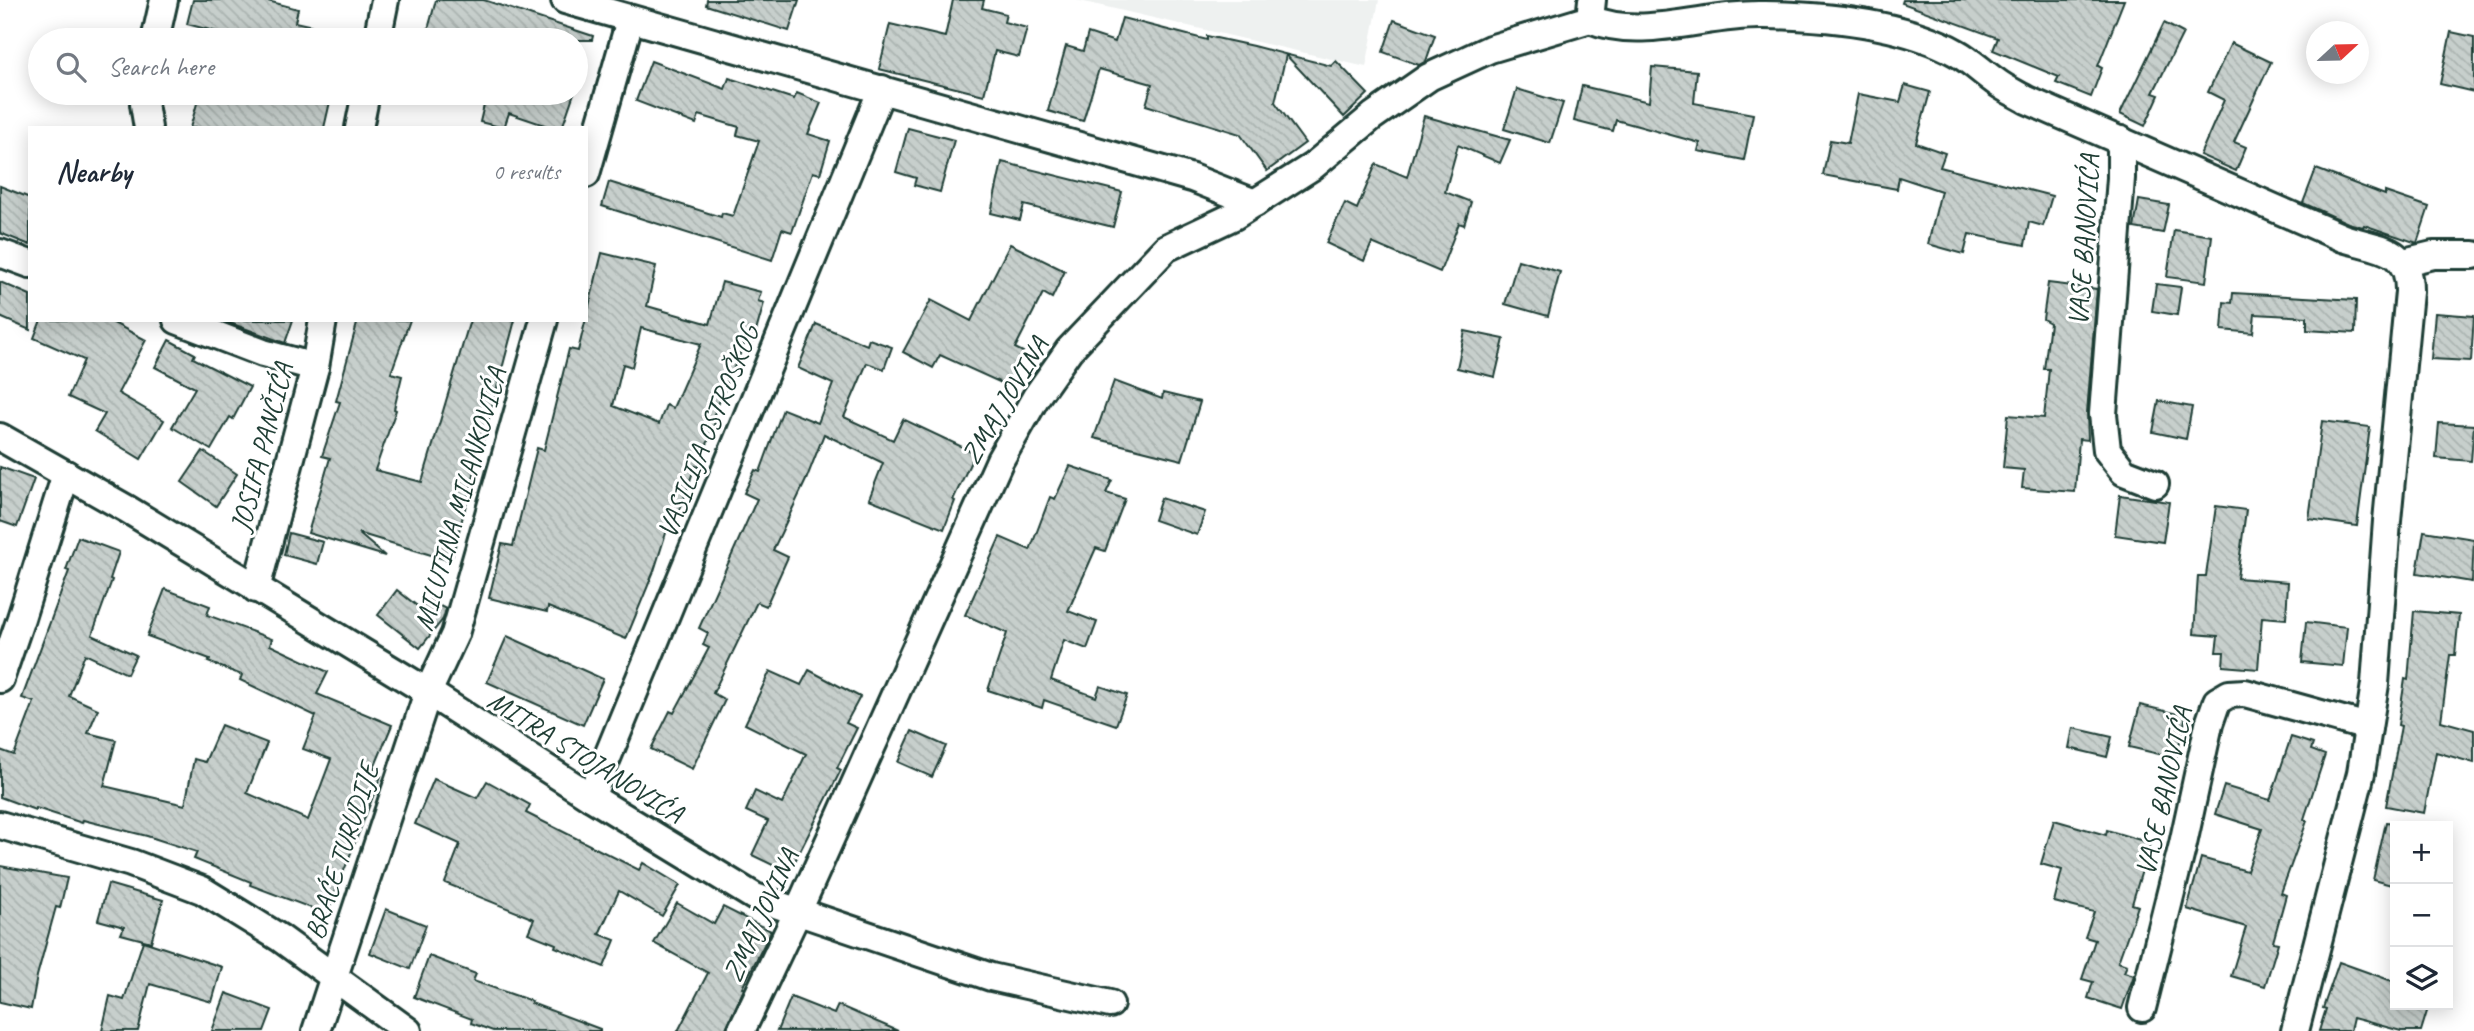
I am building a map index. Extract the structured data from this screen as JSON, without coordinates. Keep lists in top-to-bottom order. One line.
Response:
{"streets":{"street":["VASE BANOVIĆA","ZMAJ JOVINA","VASILIJA OSTROŠKOG","JOSIFA PANČIĆA","MILUTINA MILANKOVIĆA","MITRA STOJANOVIĆA","BRAĆE TURUDIJE"]},"crossings":[["VASE BANOVIĆA","ZMAJ JOVINA"],["ZMAJ JOVINA","MITRA STOJANOVIĆA"],["VASILIJA OSTROŠKOG","MITRA STOJANOVIĆA"],["JOSIFA PANČIĆA","MITRA STOJANOVIĆA"],["MILUTINA MILANKOVIĆA","MITRA STOJANOVIĆA"],["MILUTINA MILANKOVIĆA","BRAĆE TURUDIJE"],["MITRA STOJANOVIĆA","BRAĆE TURUDIJE"]],"north":"right","page":{"search":"Search here","heading":["Nearby","0 results"],"map_buttons":["+","−"]}}
